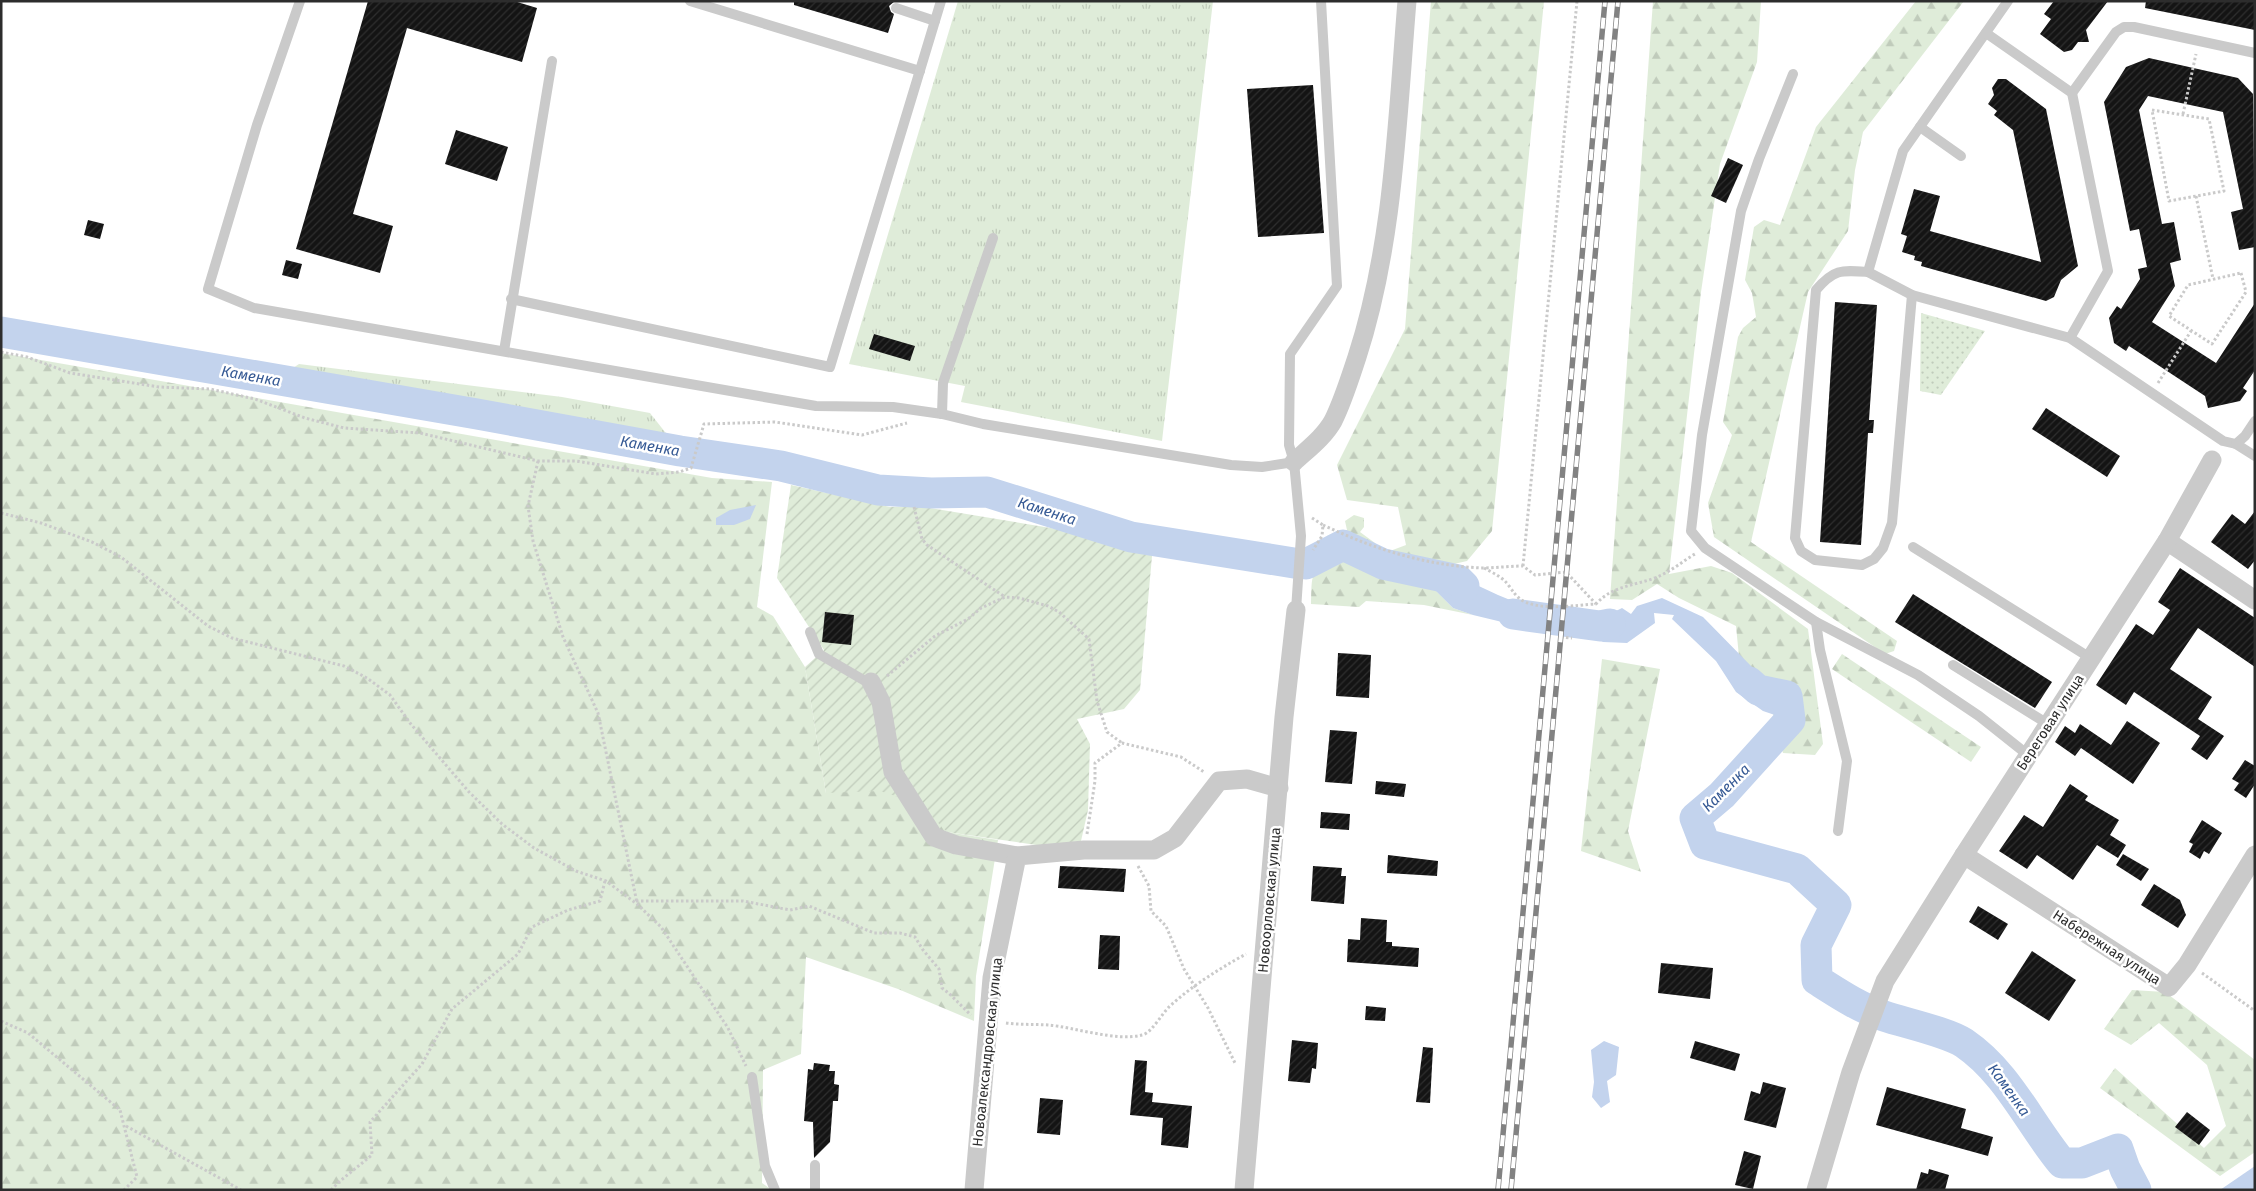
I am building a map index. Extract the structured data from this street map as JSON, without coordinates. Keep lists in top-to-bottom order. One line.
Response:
{"streets":{"street":["Береговая улица","Новоорловская улица","Набережная улица","Новоалександровская улица"]},"crossings":[["Береговая улица","Набережная улица"]],"water":["Каменка"]}
